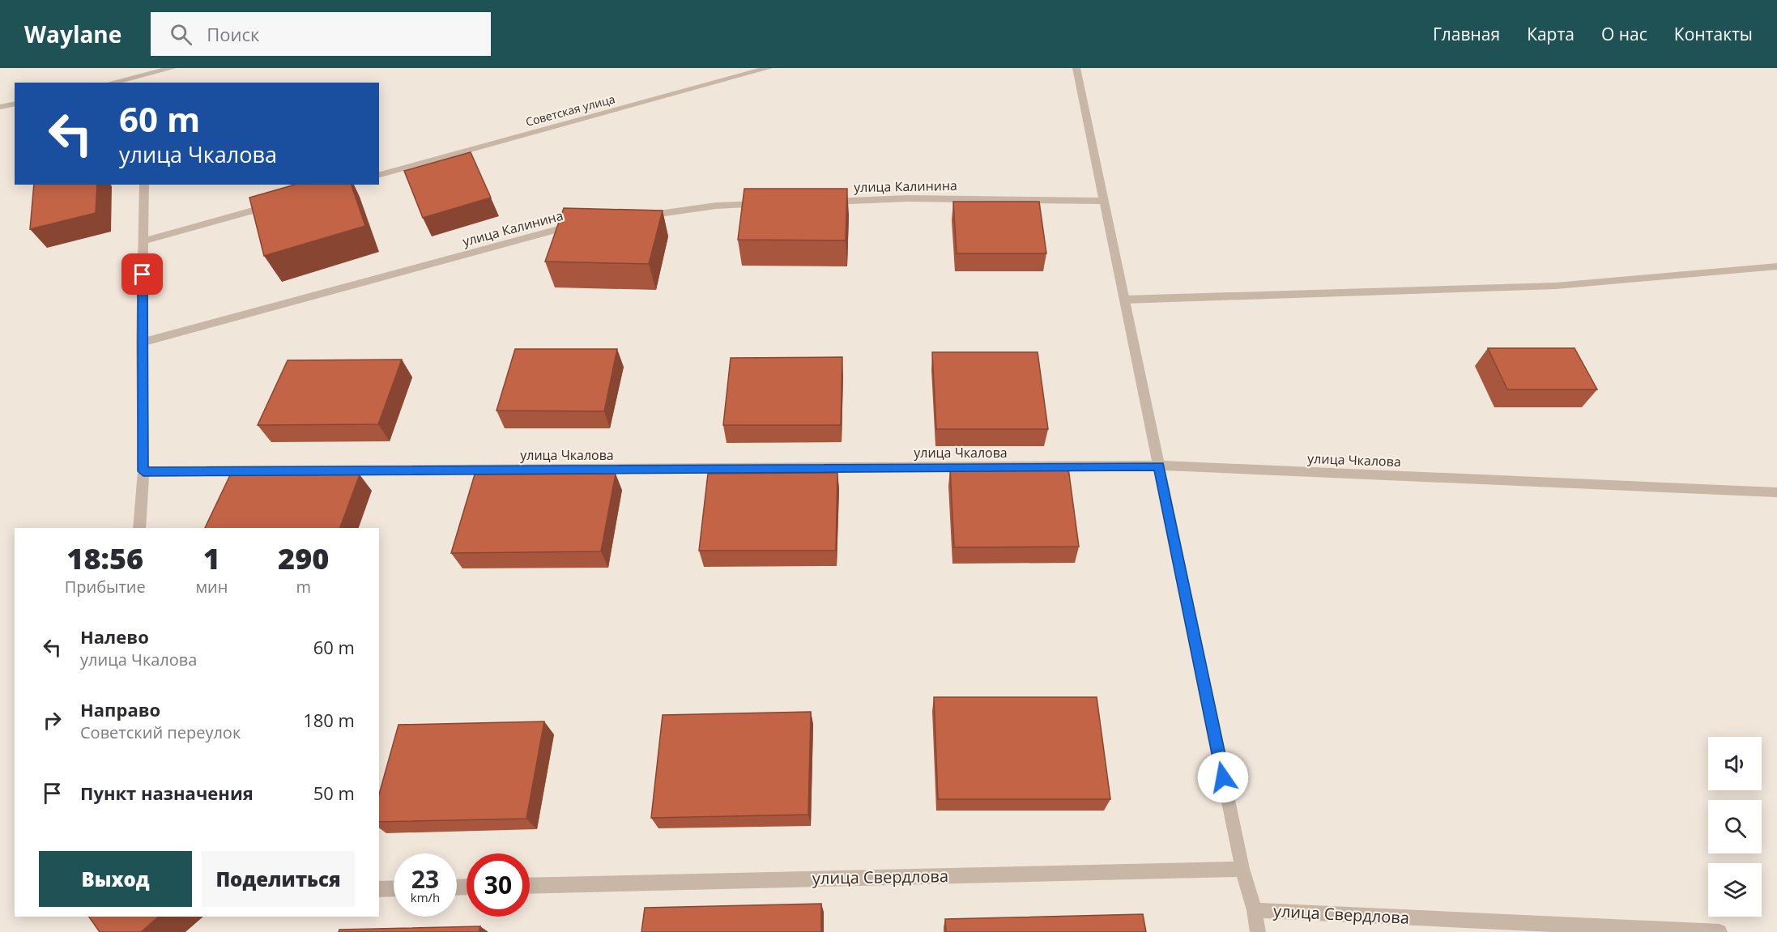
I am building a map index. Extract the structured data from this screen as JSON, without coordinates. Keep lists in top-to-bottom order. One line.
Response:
{"streets":{"street":["Советская улица","улица Калинина","улица Чкалова","улица Свердлова"]},"page":{"header":"Waylane","search":"Поиск","nav":["Главная","Карта","О нас","Контакты"],"turn":["60 m","улица Чкалова"],"eta":["18:56","Прибытие","1","мин","290","m"],"list":[{"name":"Налево","note":"улица Чкалова","value":"60 m"},{"name":"Направо","note":"Советский переулок","value":"180 m"},{"name":"Пункт назначения","value":"50 m"}],"buttons":["Выход","Поделиться"],"speed":"23 km/h","limit":"30"}}
